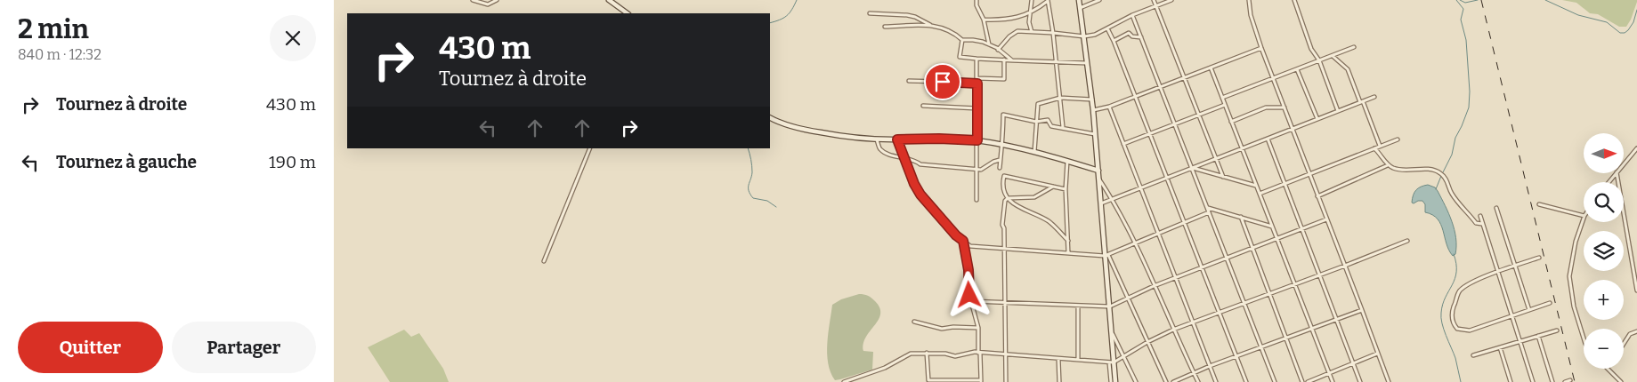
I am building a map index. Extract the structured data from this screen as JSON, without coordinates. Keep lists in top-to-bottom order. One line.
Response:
{"north":"right","page":{"heading":["2 min","840 m · 12:32"],"turn":["430 m","Tournez à droite"],"list":[{"name":"Tournez à droite","value":"430 m"},{"name":"Tournez à gauche","value":"190 m"}],"map_buttons":["+","−"],"buttons":["Quitter","Partager"]}}
